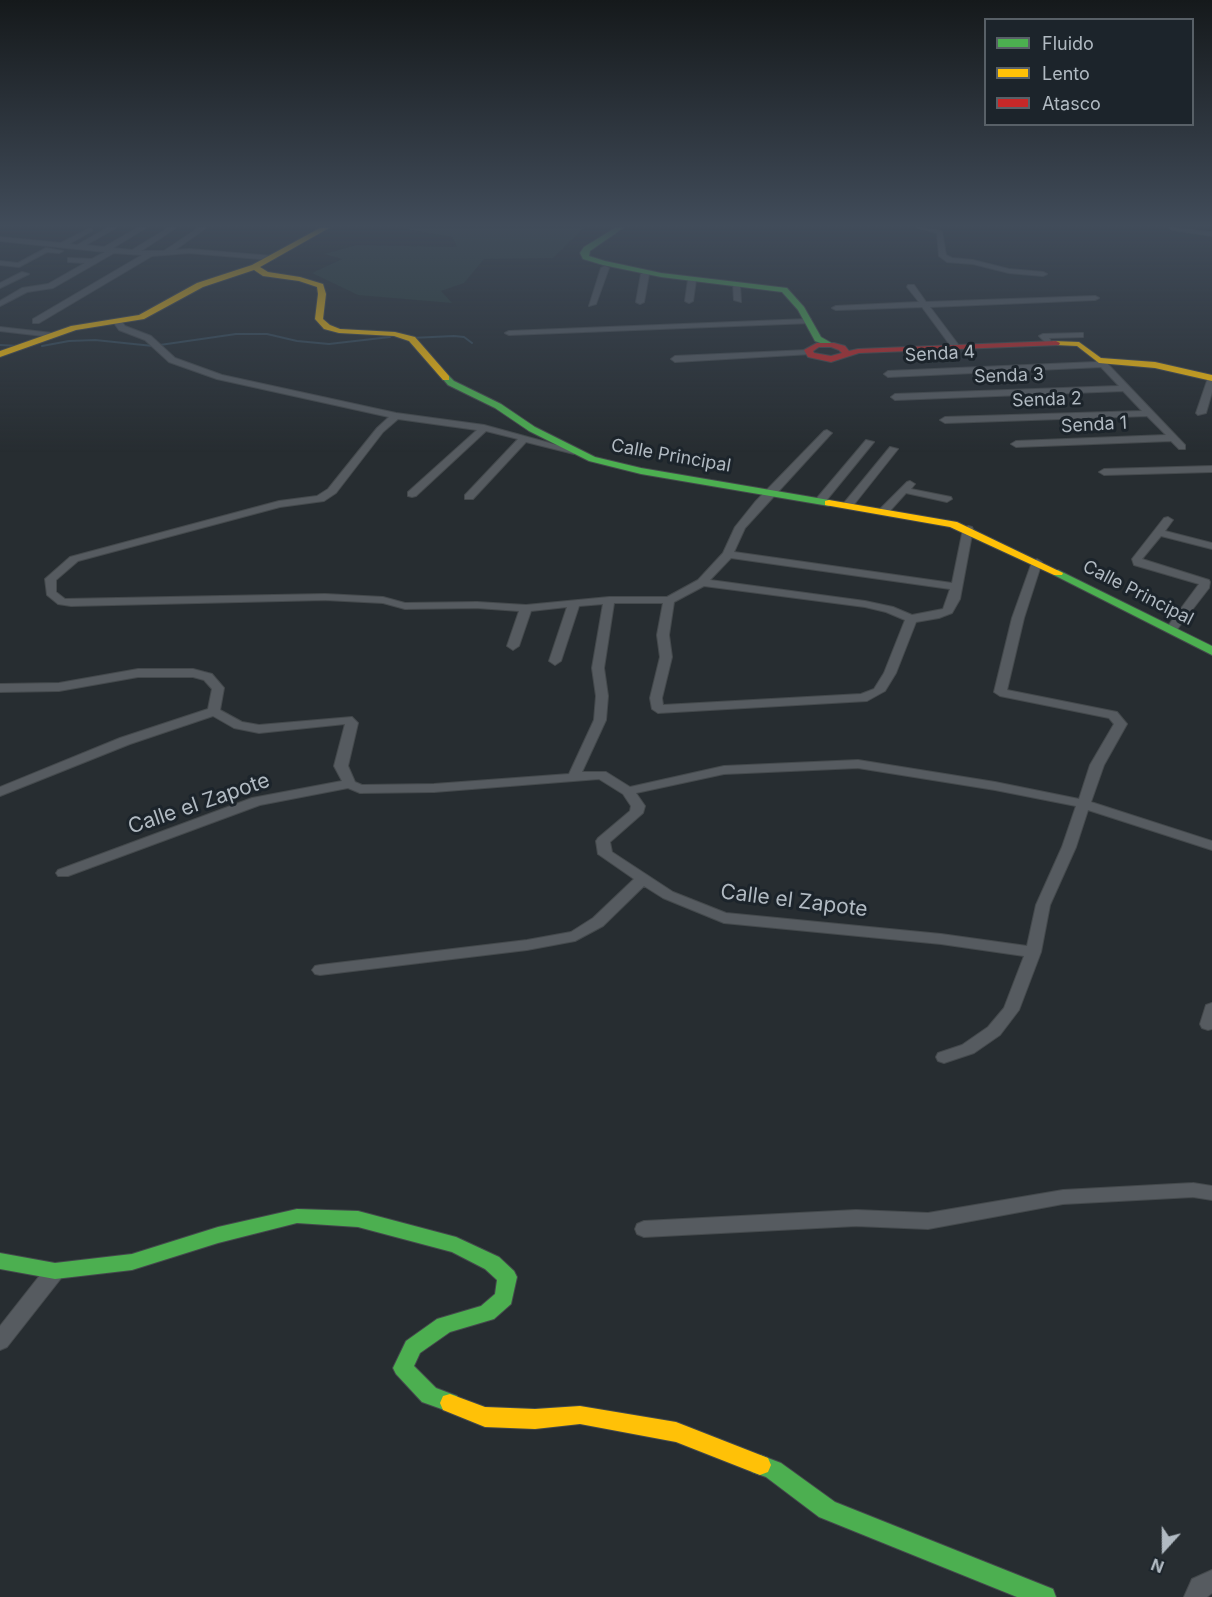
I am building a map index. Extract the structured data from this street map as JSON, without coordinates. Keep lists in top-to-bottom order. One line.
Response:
{"streets":{"street":["Senda 4","Senda 3","Senda 2","Senda 1","Calle Principal","Calle el Zapote"]},"legend":["Fluido","Lento","Atasco"],"north":"bottom"}
